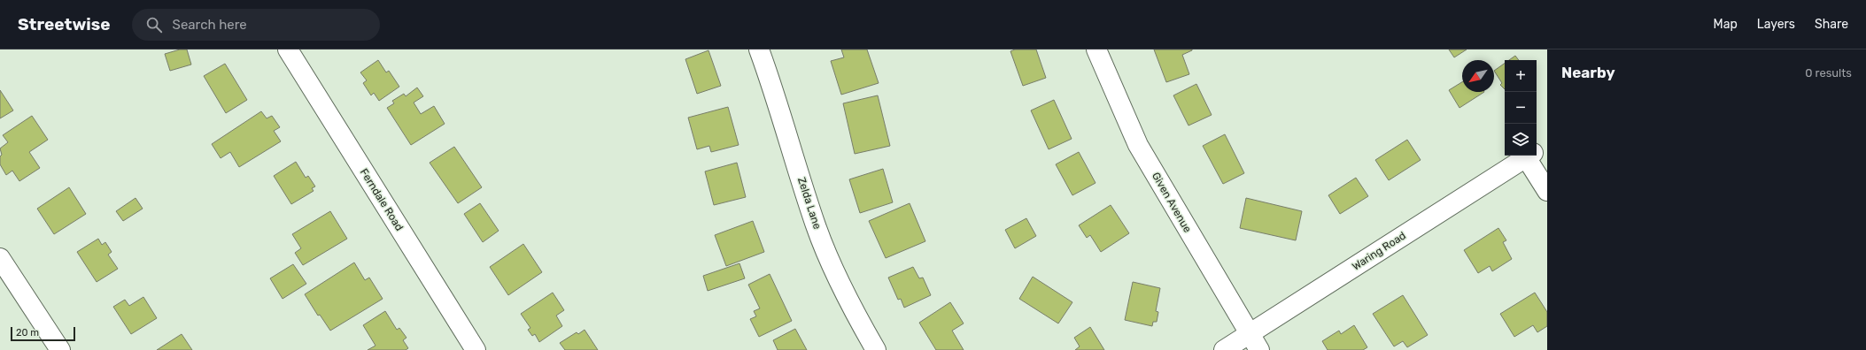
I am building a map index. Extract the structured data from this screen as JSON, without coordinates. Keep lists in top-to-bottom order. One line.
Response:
{"streets":{"street":["Ferndale Road","Given Avenue","Zelda Lane","Waring Road"]},"crossings":[["Given Avenue","Waring Road"]],"scale_bar":"20 m","north":"bottom left","page":{"header":"Streetwise","search":"Search here","nav":["Map","Layers","Share"],"heading":["Nearby","0 results"],"map_buttons":["+","−"],"scale":"20 m"}}
